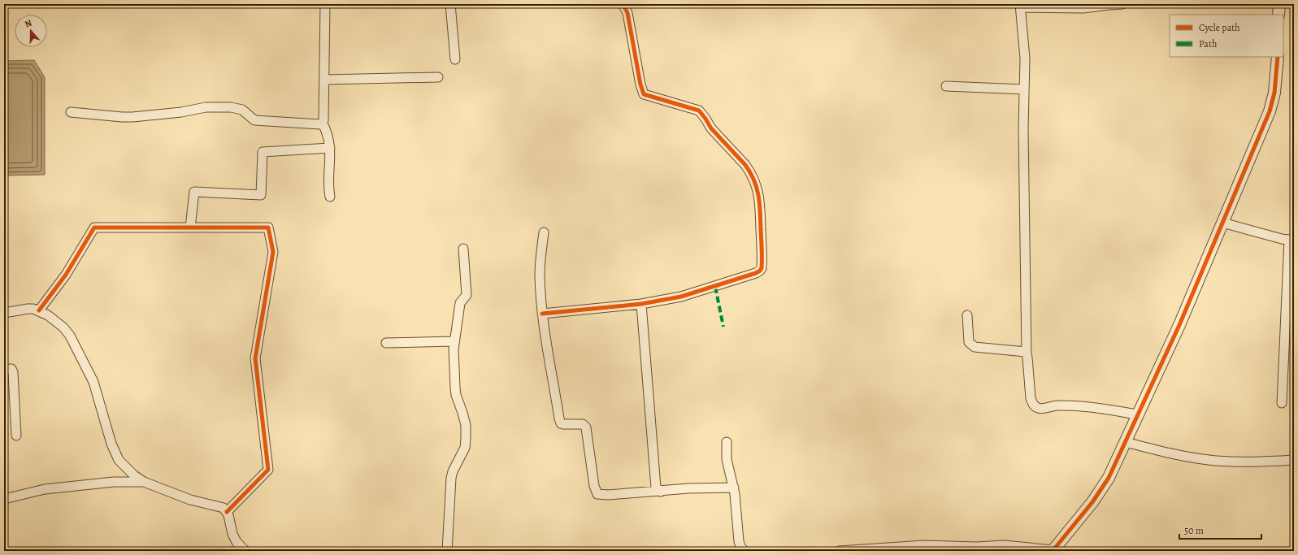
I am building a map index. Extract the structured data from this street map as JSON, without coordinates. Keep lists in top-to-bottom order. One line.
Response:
{"legend":["Cycle path","Path"],"scale_bar":"50 m","north":"top"}
